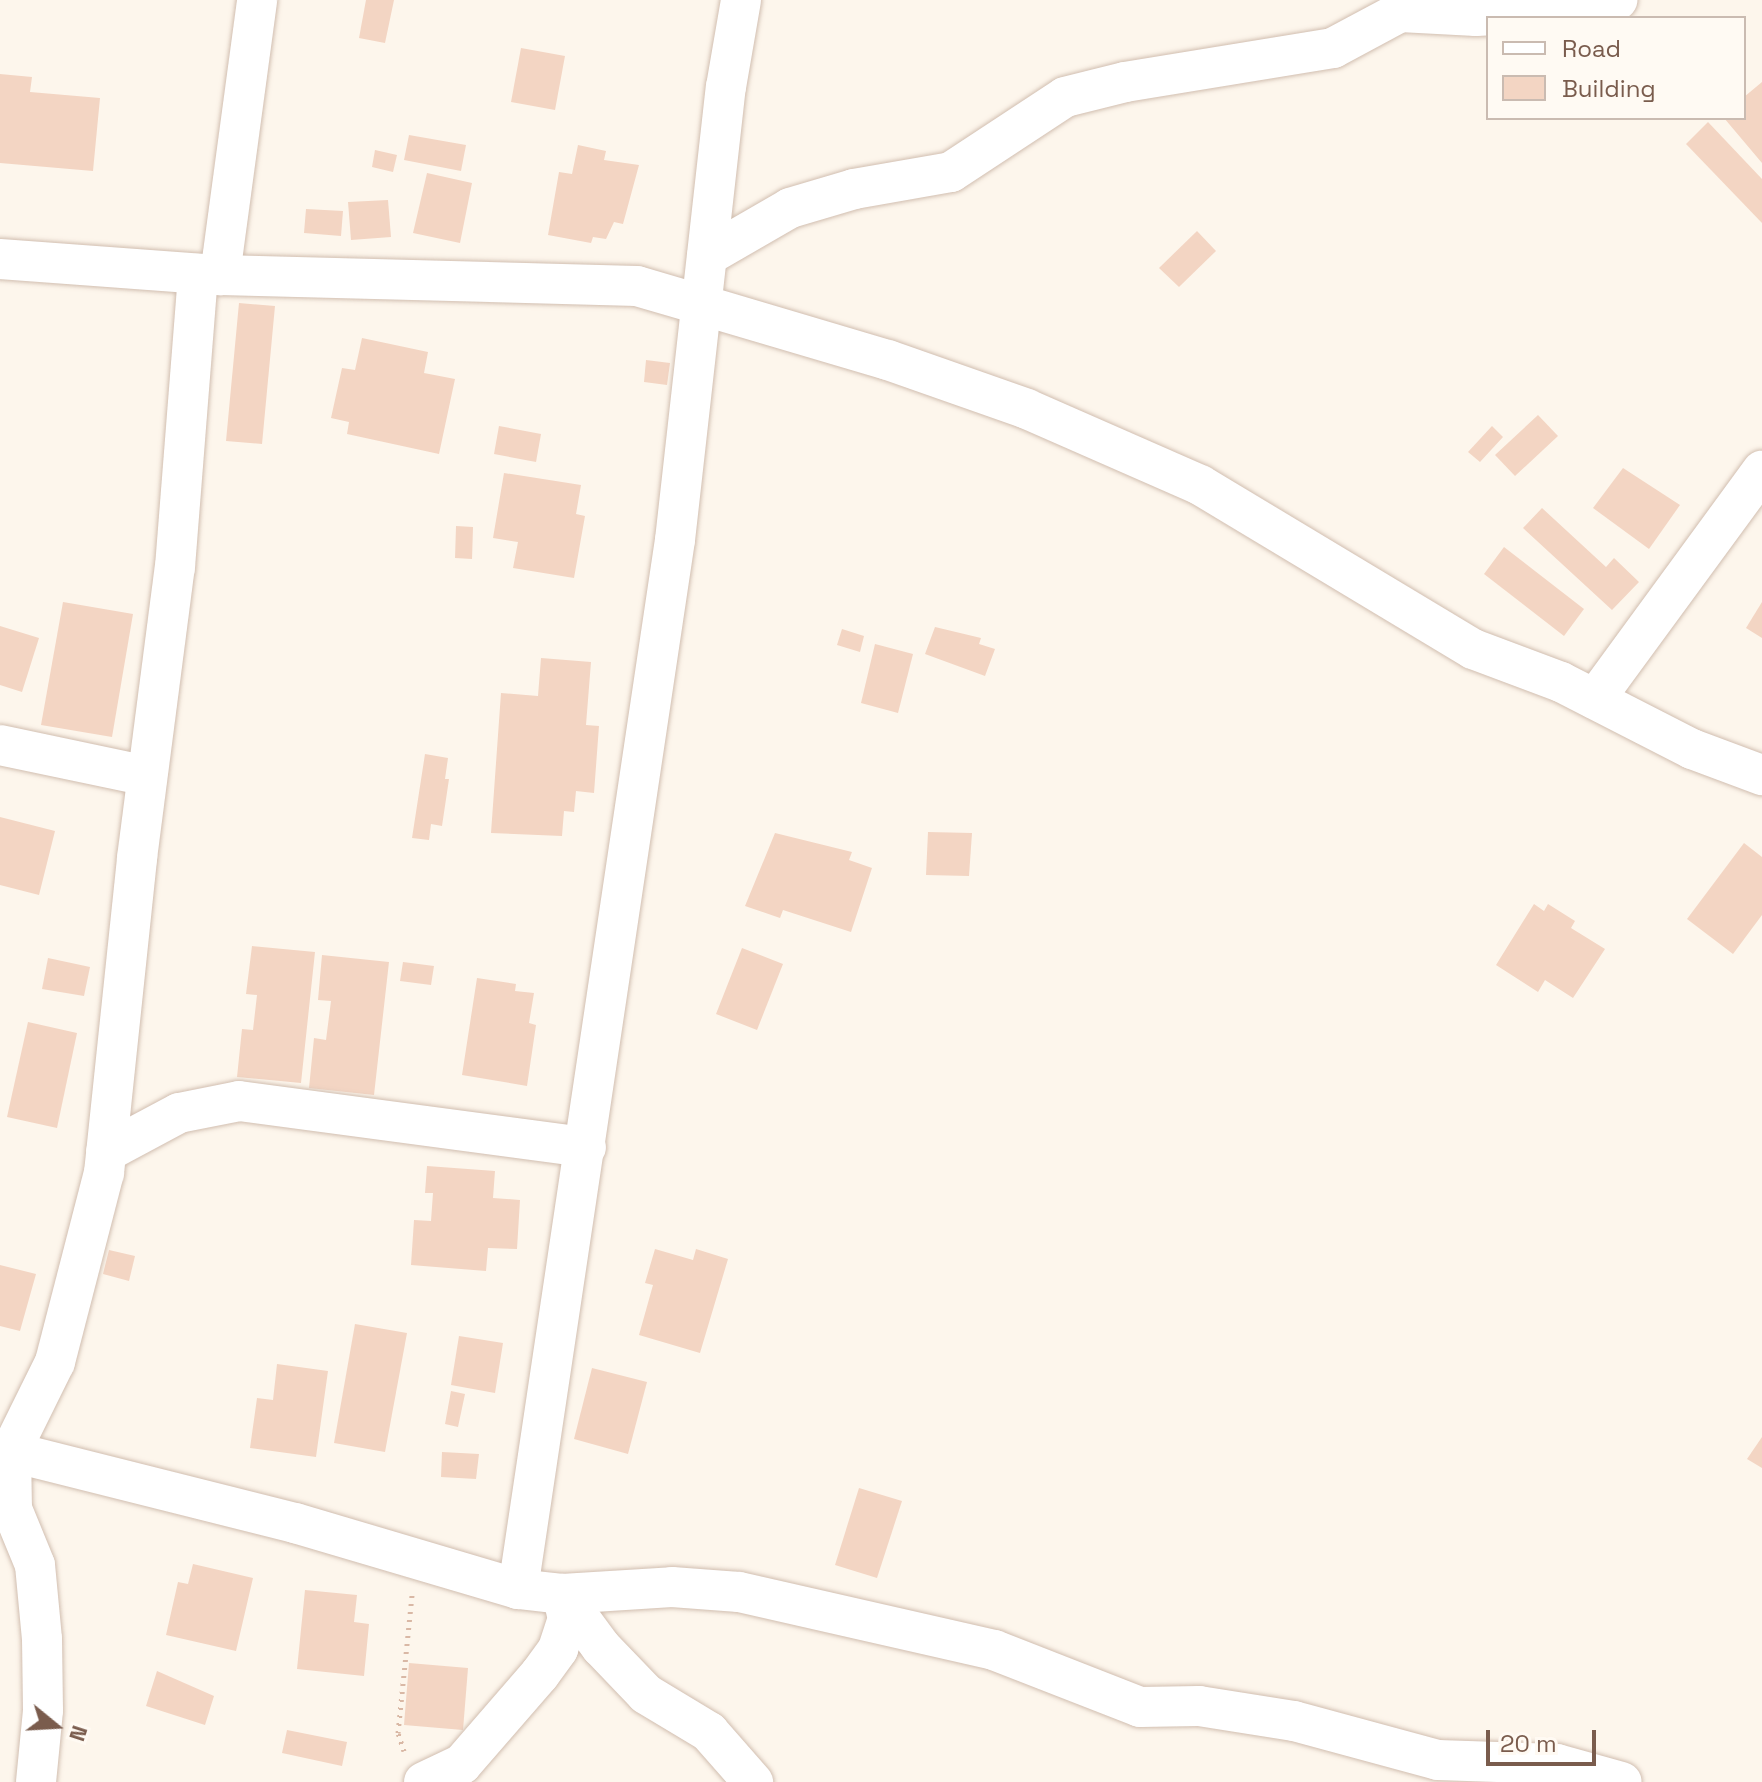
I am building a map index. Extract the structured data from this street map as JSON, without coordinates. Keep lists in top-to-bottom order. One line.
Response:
{"legend":["Road","Building"],"scale_bar":"20 m","north":"right"}
